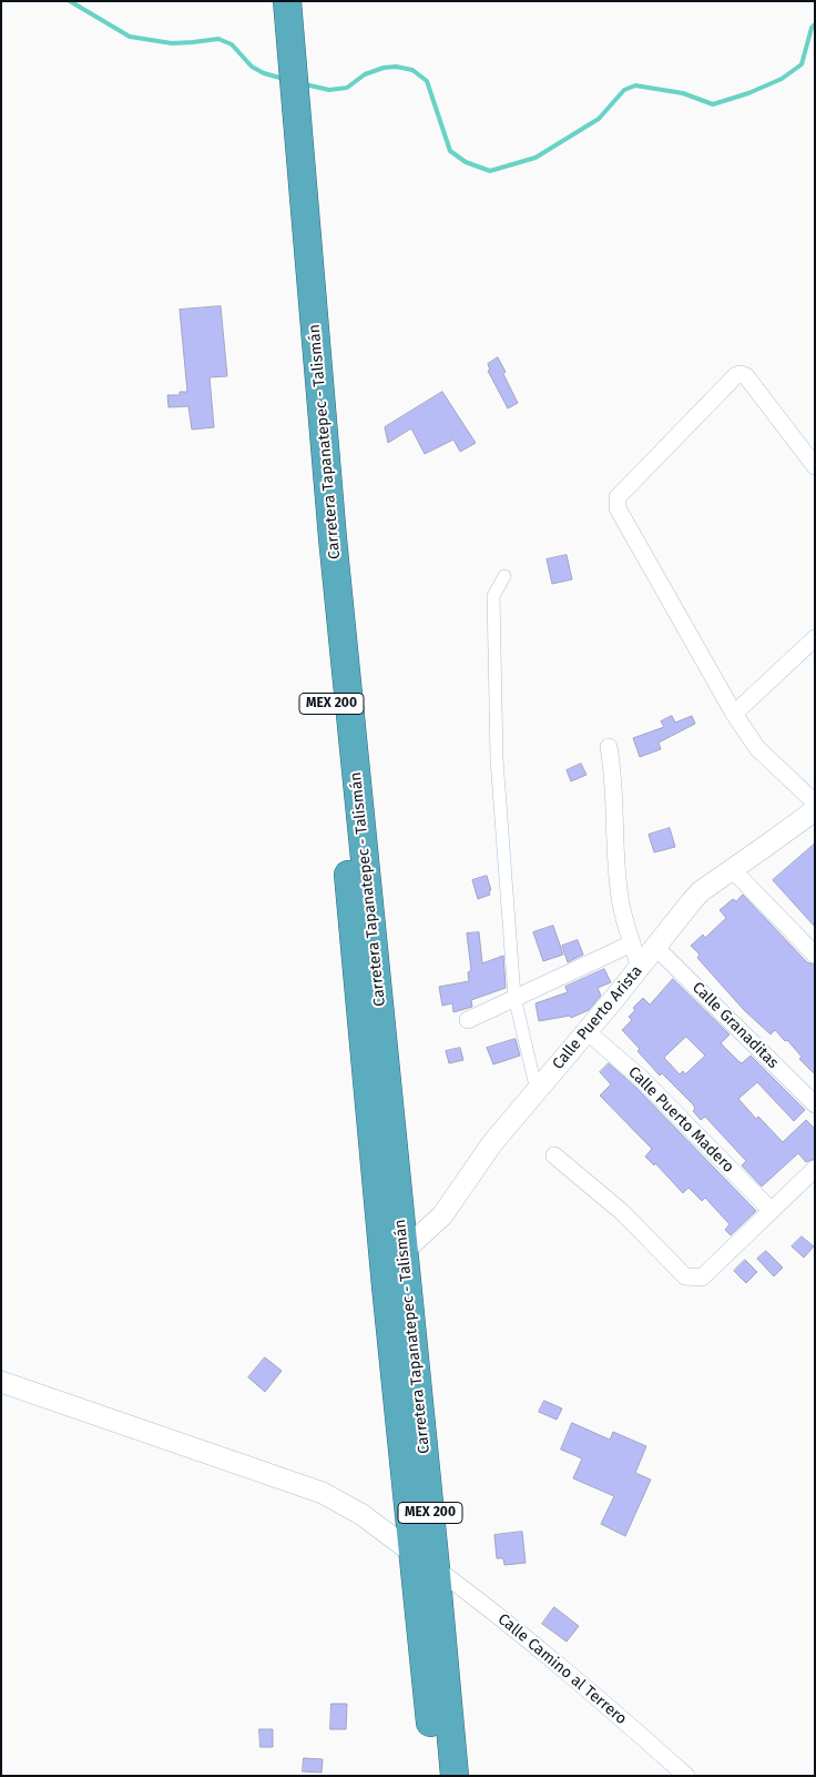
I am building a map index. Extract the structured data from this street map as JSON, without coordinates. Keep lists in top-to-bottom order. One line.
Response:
{"streets":{"highway":["Carretera Tapanatepec - Talismán","MEX 200"],"street":["Calle Puerto Arista","Calle Granaditas","Calle Puerto Madero","Calle Camino al Terrero"]},"crossings":[["Carretera Tapanatepec - Talismán","Calle Puerto Arista"],["Carretera Tapanatepec - Talismán","Calle Camino al Terrero"],["Calle Puerto Arista","Calle Granaditas"],["Calle Puerto Arista","Calle Puerto Madero"]]}
